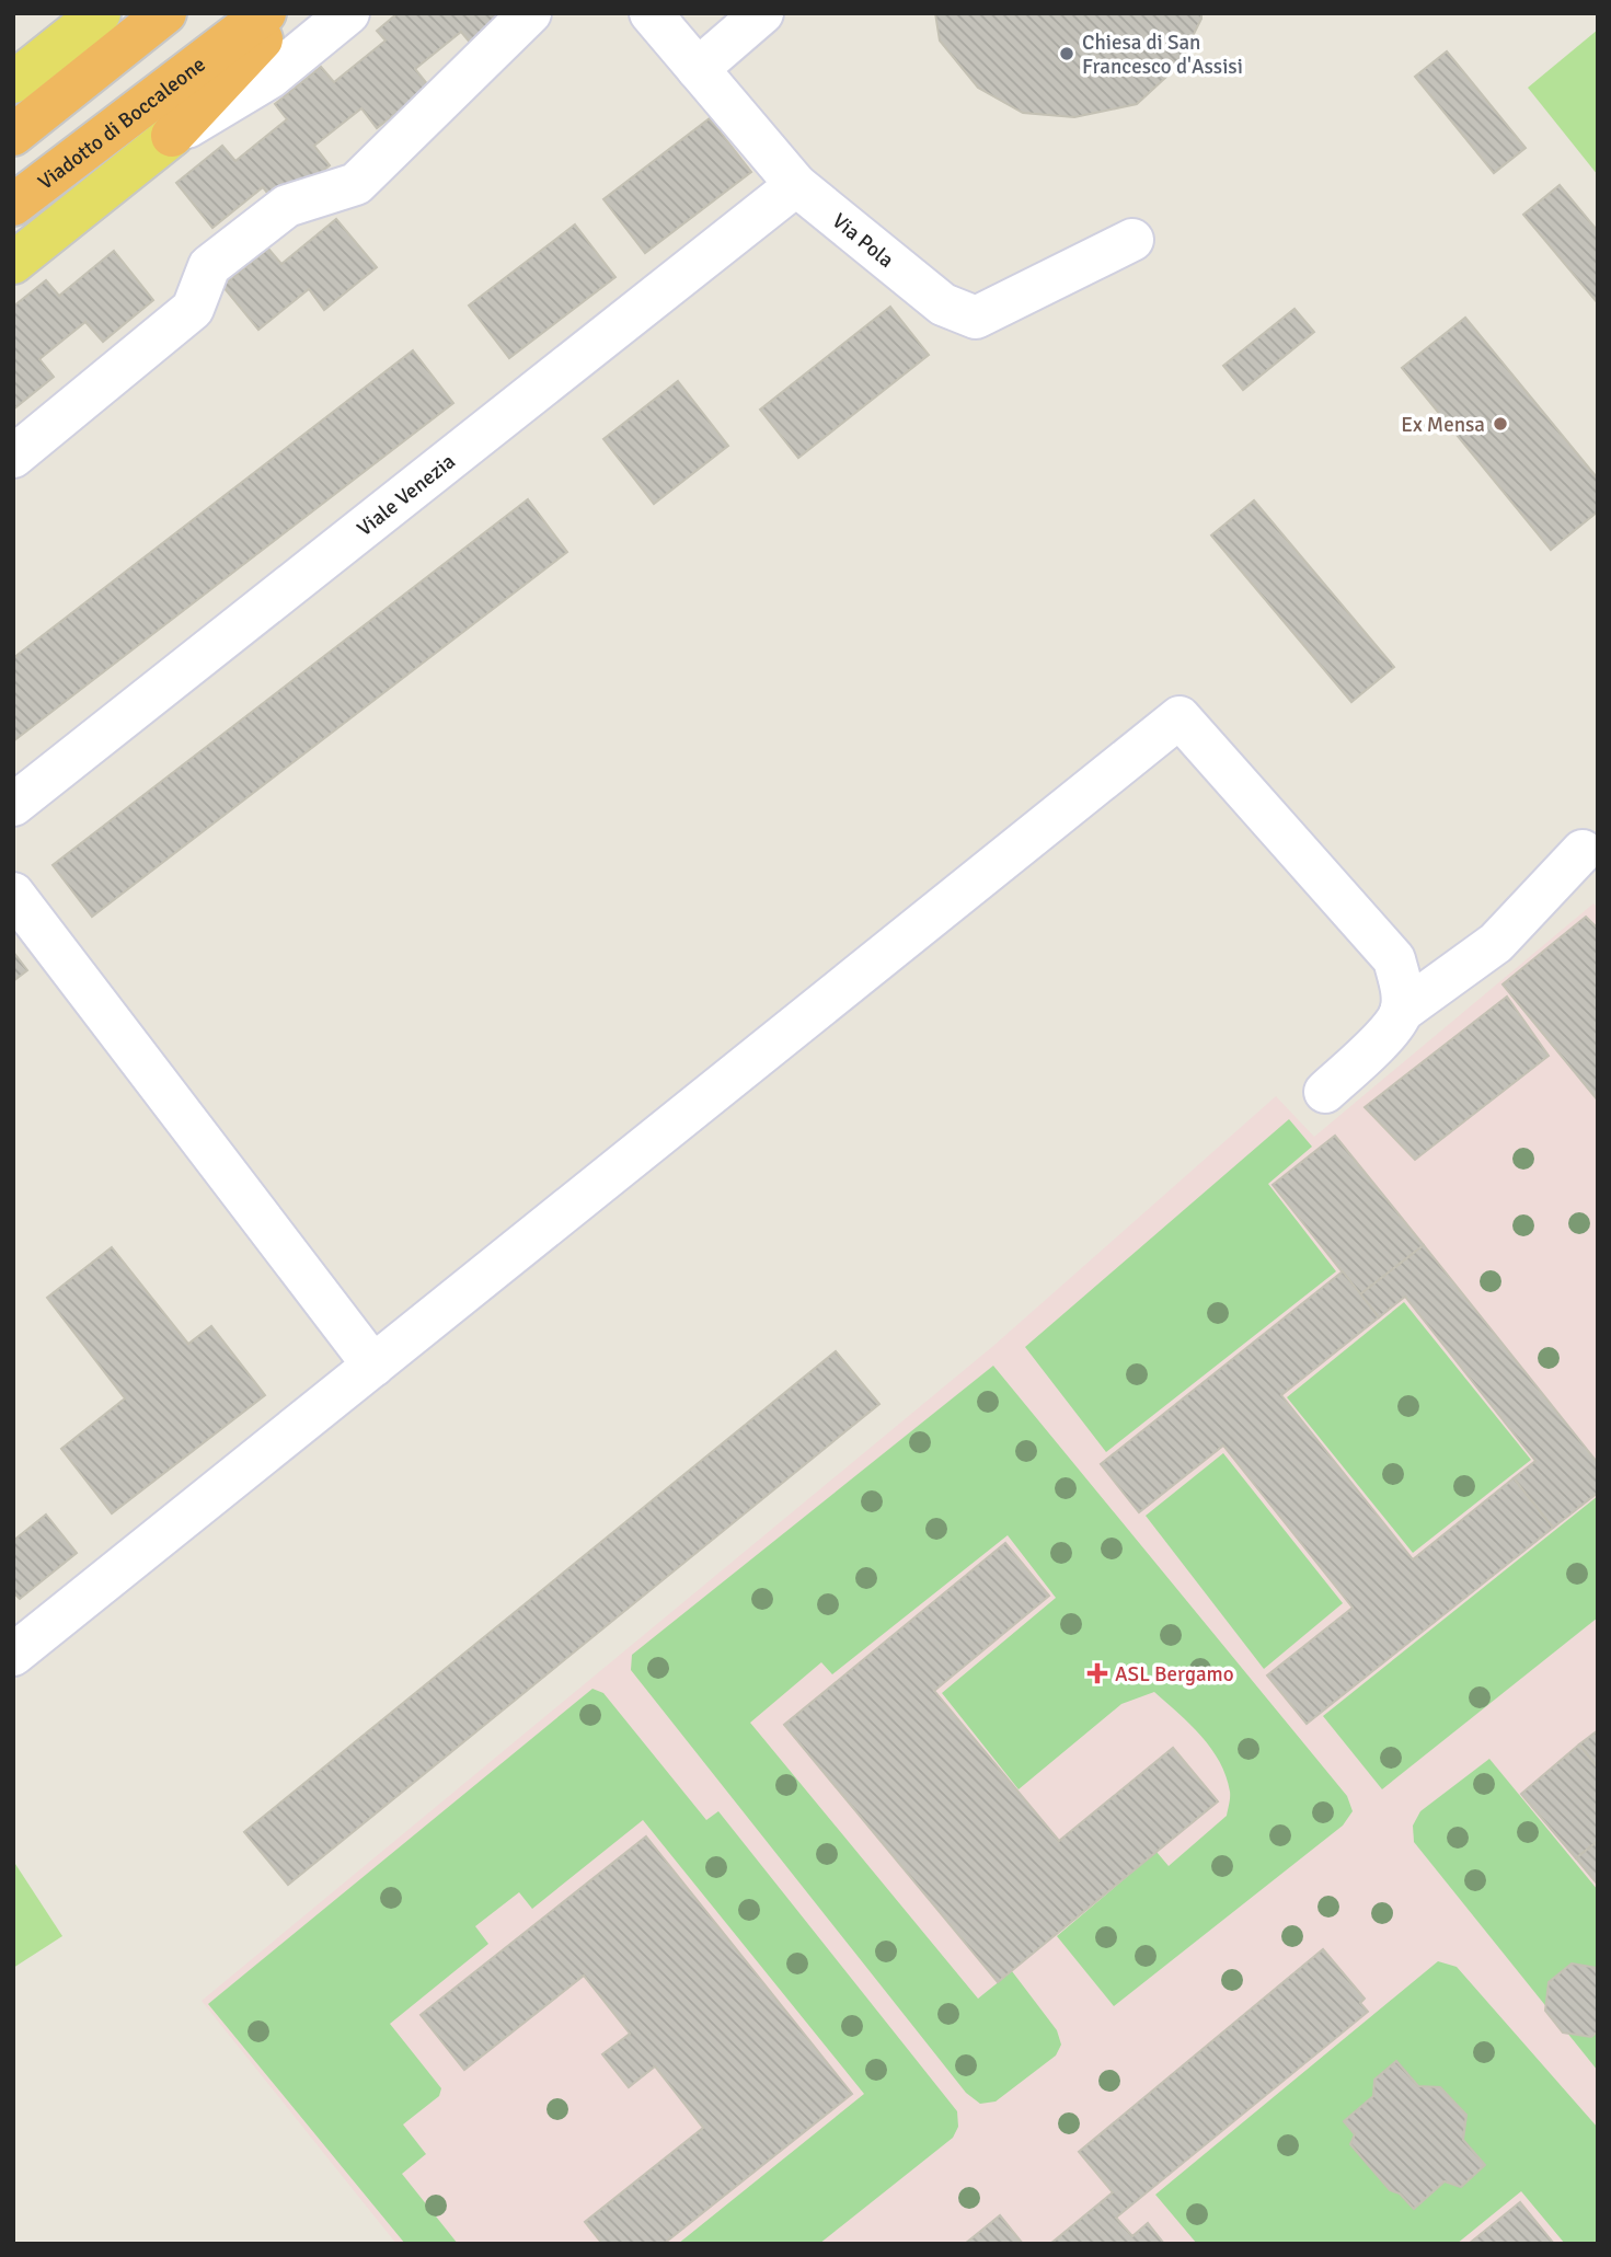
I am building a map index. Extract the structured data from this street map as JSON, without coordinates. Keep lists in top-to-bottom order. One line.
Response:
{"streets":{"highway":["Viadotto di Boccaleone"],"street":["Via Pola","Viale Venezia"]},"crossings":[["Via Pola","Viale Venezia"]],"places":{"other":["Chiesa di San Francesco d'Assisi","Ex Mensa"],"health":["ASL Bergamo"]}}
